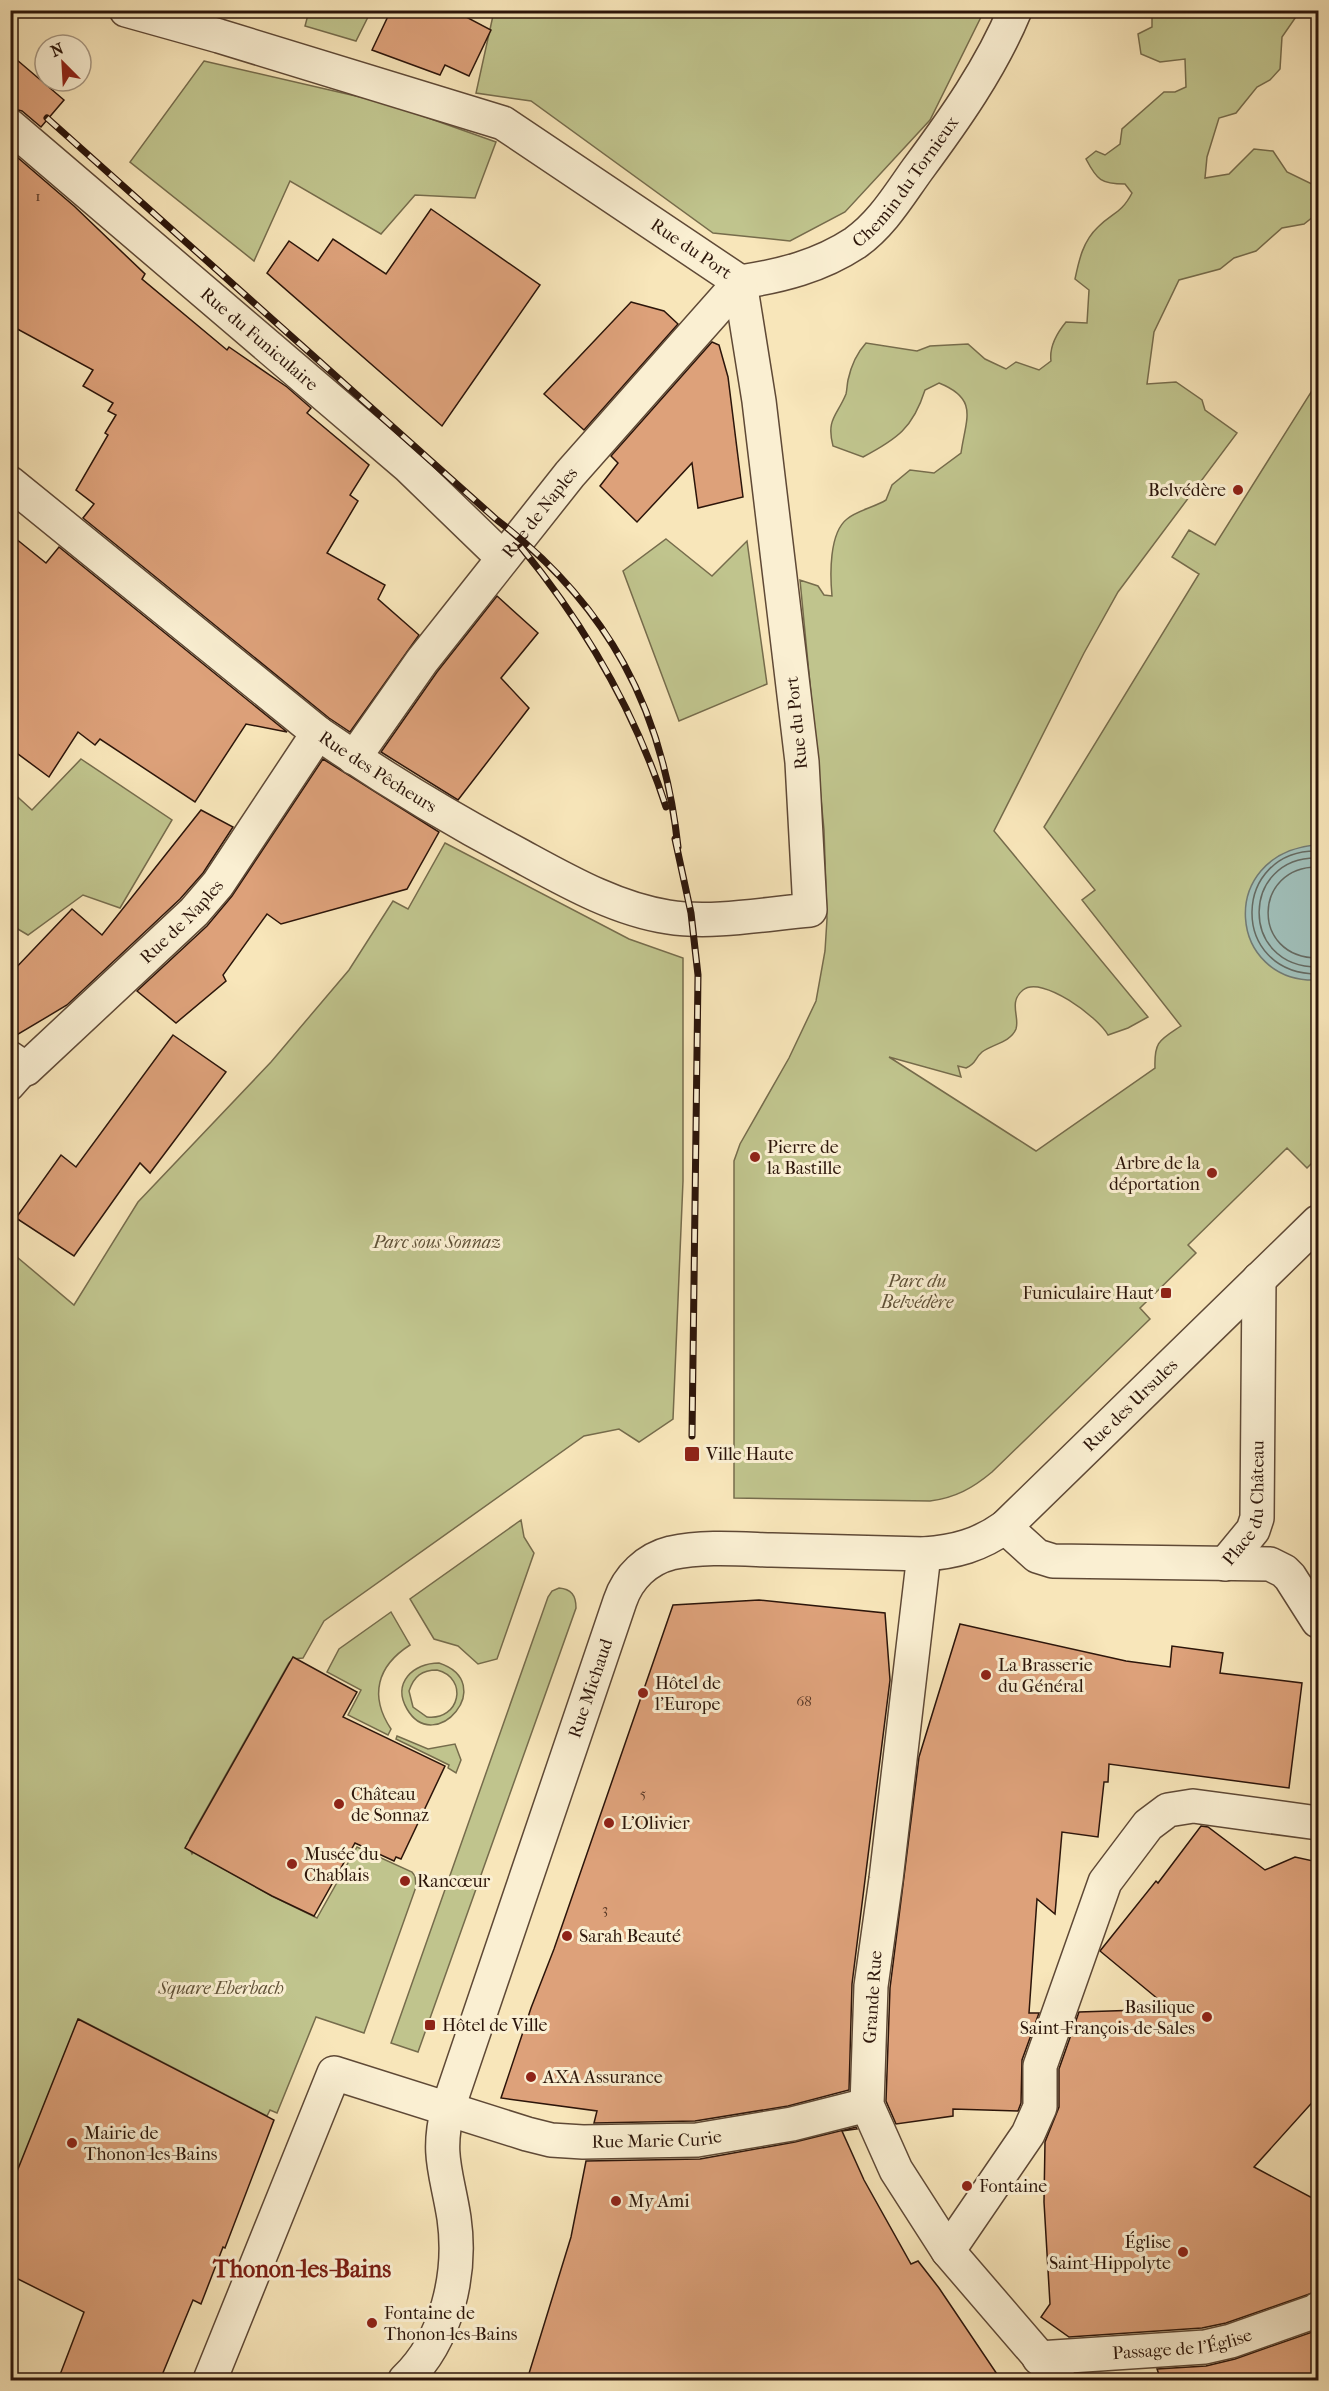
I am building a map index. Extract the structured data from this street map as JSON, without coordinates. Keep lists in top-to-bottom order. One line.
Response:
{"streets":{"street":["Chemin du Tornieux","Rue du Port","Rue du Funiculaire","Rue de Naples","Rue des Pêcheurs","Rue des Ursules","Place du Château","Rue Michaud","Grande Rue","Rue Marie Curie","Passage de l'Église"]},"crossings":[["Chemin du Tornieux","Rue du Port"],["Chemin du Tornieux","Rue de Naples"],["Rue du Port","Rue de Naples"],["Rue du Port","Rue des Pêcheurs"],["Rue du Funiculaire","Rue de Naples"],["Rue de Naples","Rue des Pêcheurs"],["Rue des Ursules","Place du Château"],["Rue des Ursules","Rue Michaud"],["Rue des Ursules","Grande Rue"],["Rue Michaud","Grande Rue"],["Rue Michaud","Rue Marie Curie"],["Grande Rue","Rue Marie Curie"],["Grande Rue","Passage de l'Église"]],"districts":["Thonon-les-Bains"],"parks":["Parc sous Sonnaz","Parc du Belvédère","Square Eberbach"],"places":{"other":["Belvédère","Pierre de la Bastille","Arbre de la déportation","La Brasserie du Général","Hôtel de l'Europe","Château de Sonnaz","L'Olivier","Musée du Chablais","Rancœur","Sarah Beauté","Basilique Saint-François-de-Sales","AXA Assurance","Mairie de Thonon-les-Bains","Fontaine","My Ami","Église Saint-Hippolyte","Fontaine de Thonon-les-Bains"],"transit":["Funiculaire Haut","Ville Haute","Hôtel de Ville"]},"house_numbers":["1","68","5","3"],"north":"top left"}
